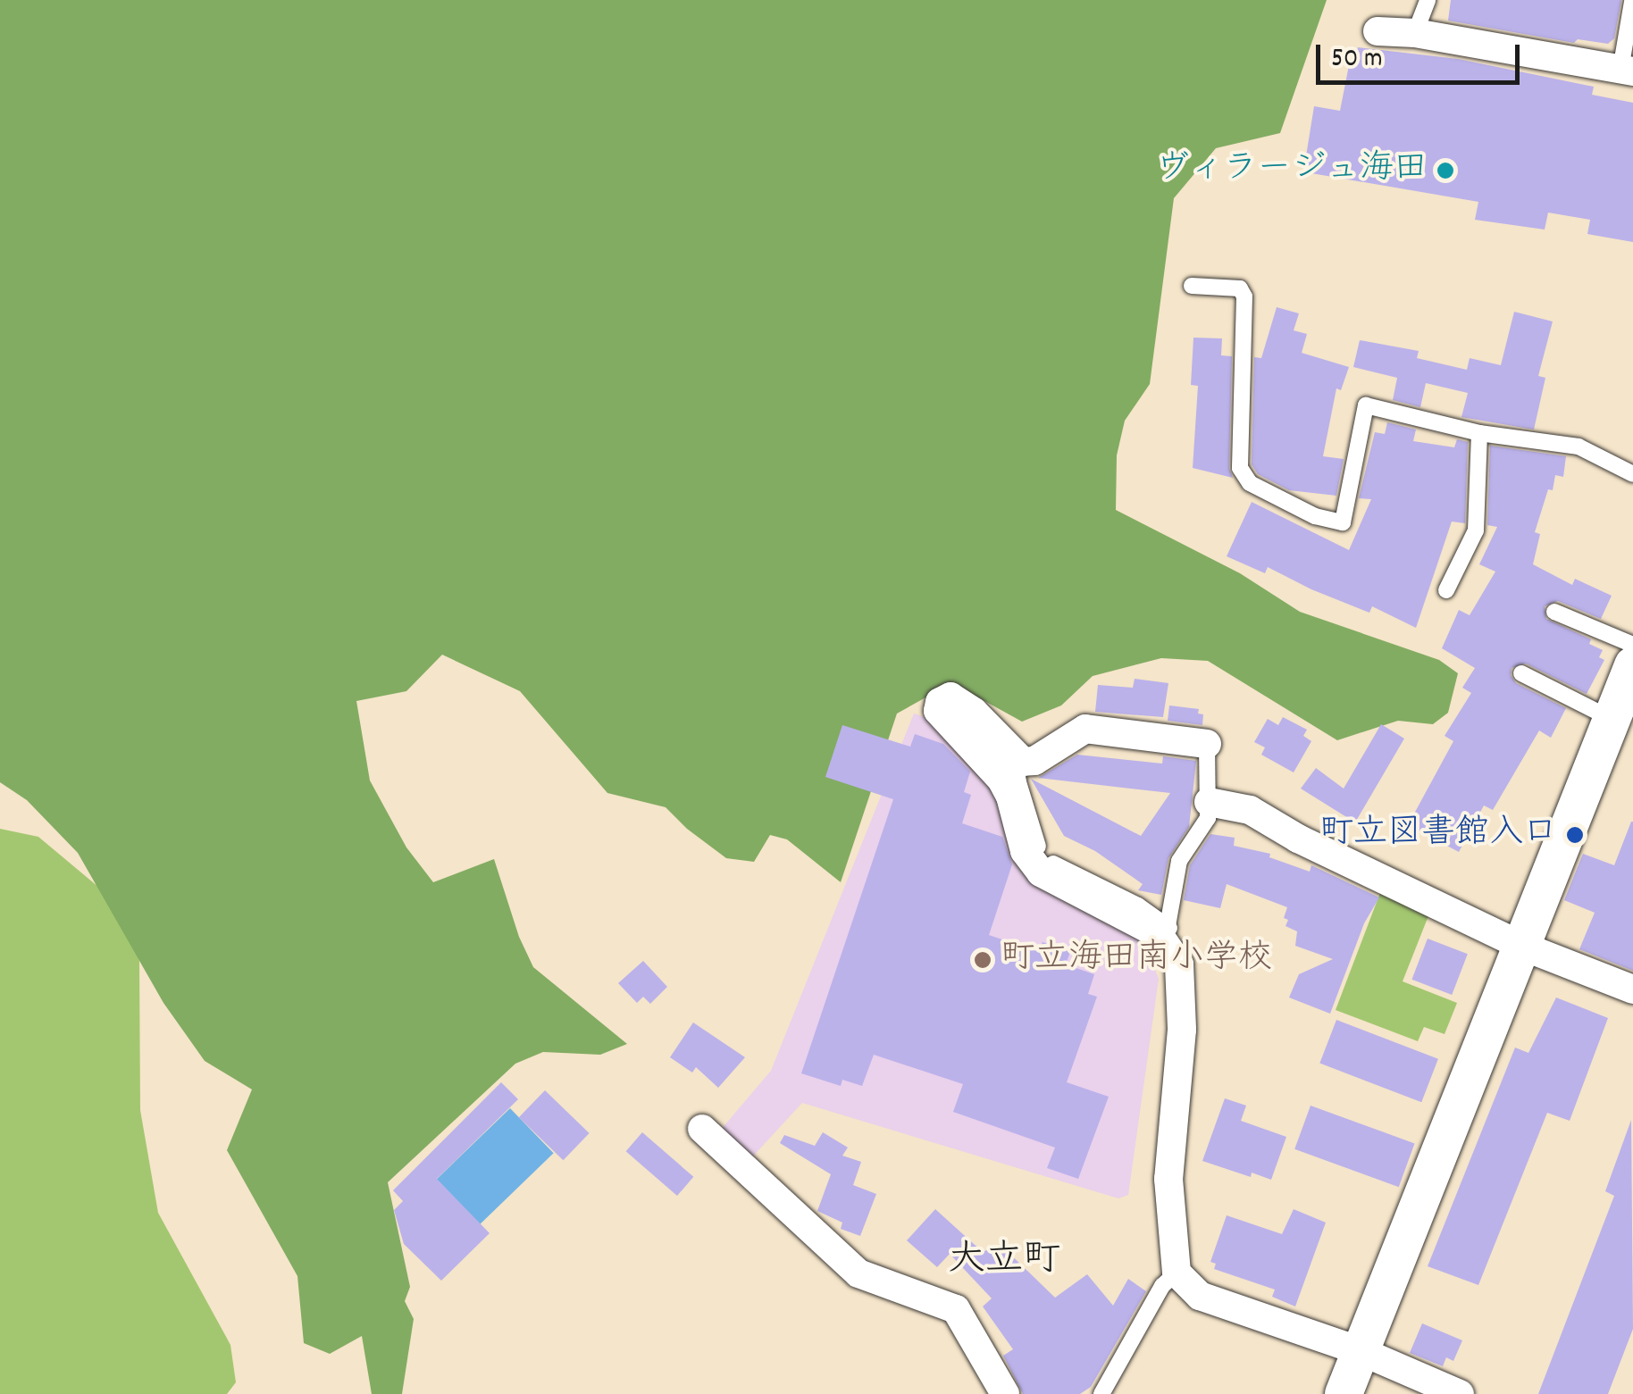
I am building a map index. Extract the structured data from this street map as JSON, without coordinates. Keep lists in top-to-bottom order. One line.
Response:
{"districts":["大立町"],"places":["ヴィラージュ海田","町立図書館入口","町立海田南小学校"],"scale_bar":"50 m"}
